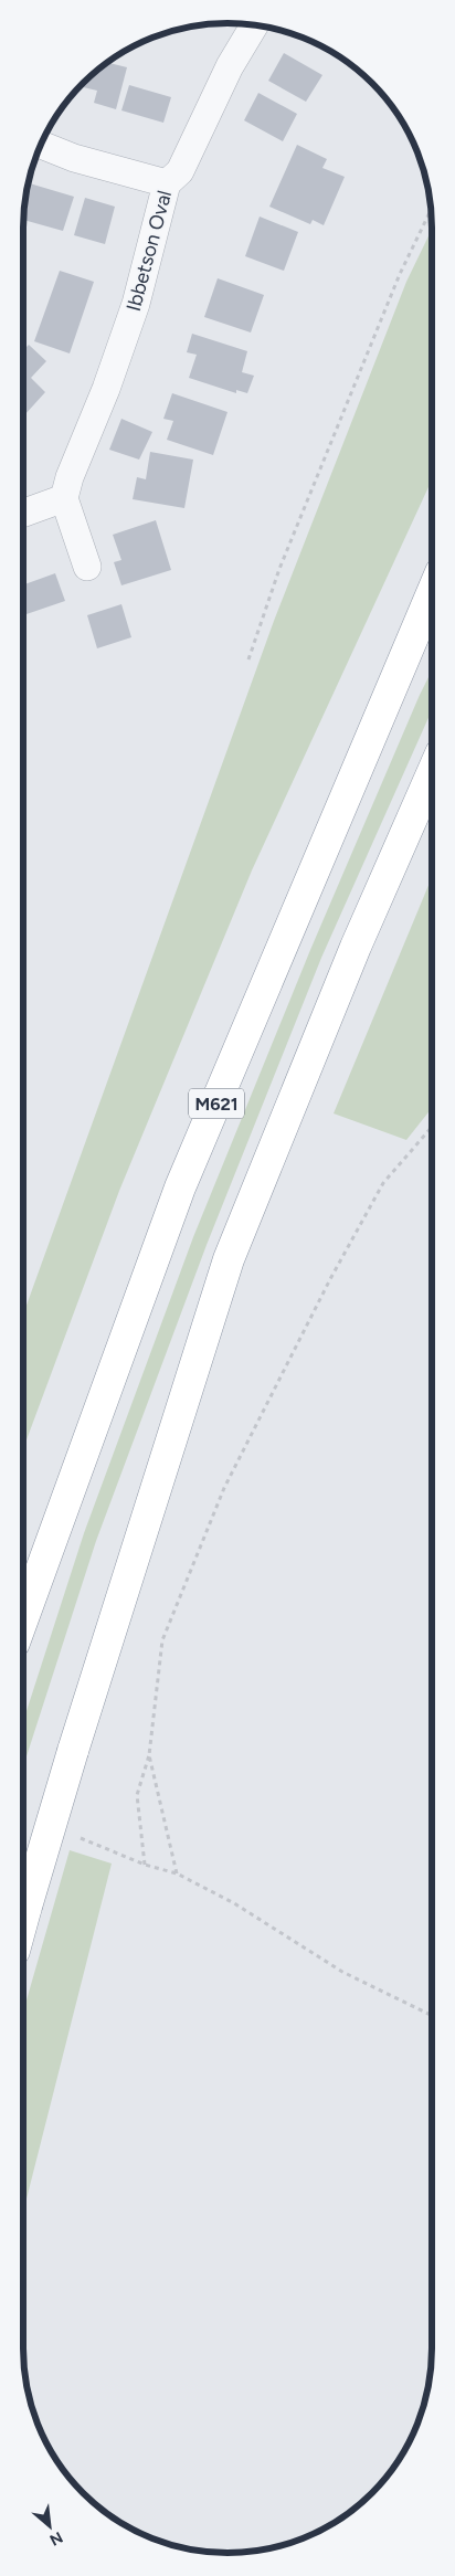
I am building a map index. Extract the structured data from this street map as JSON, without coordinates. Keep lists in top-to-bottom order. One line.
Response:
{"streets":{"highway":["M621"],"street":["Ibbetson Oval"]},"north":"bottom right"}
